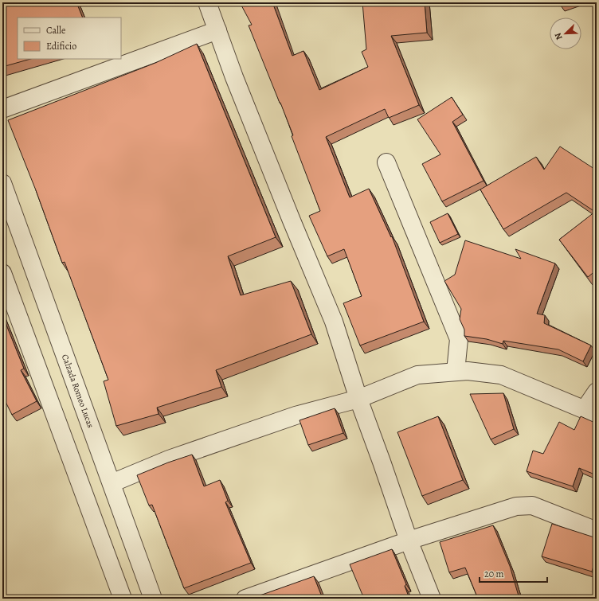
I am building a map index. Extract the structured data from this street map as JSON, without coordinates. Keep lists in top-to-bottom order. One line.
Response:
{"streets":{"street":["Calzada Romeo Lucas"]},"legend":["Calle","Edificio"],"scale_bar":"20 m","north":"bottom left"}
